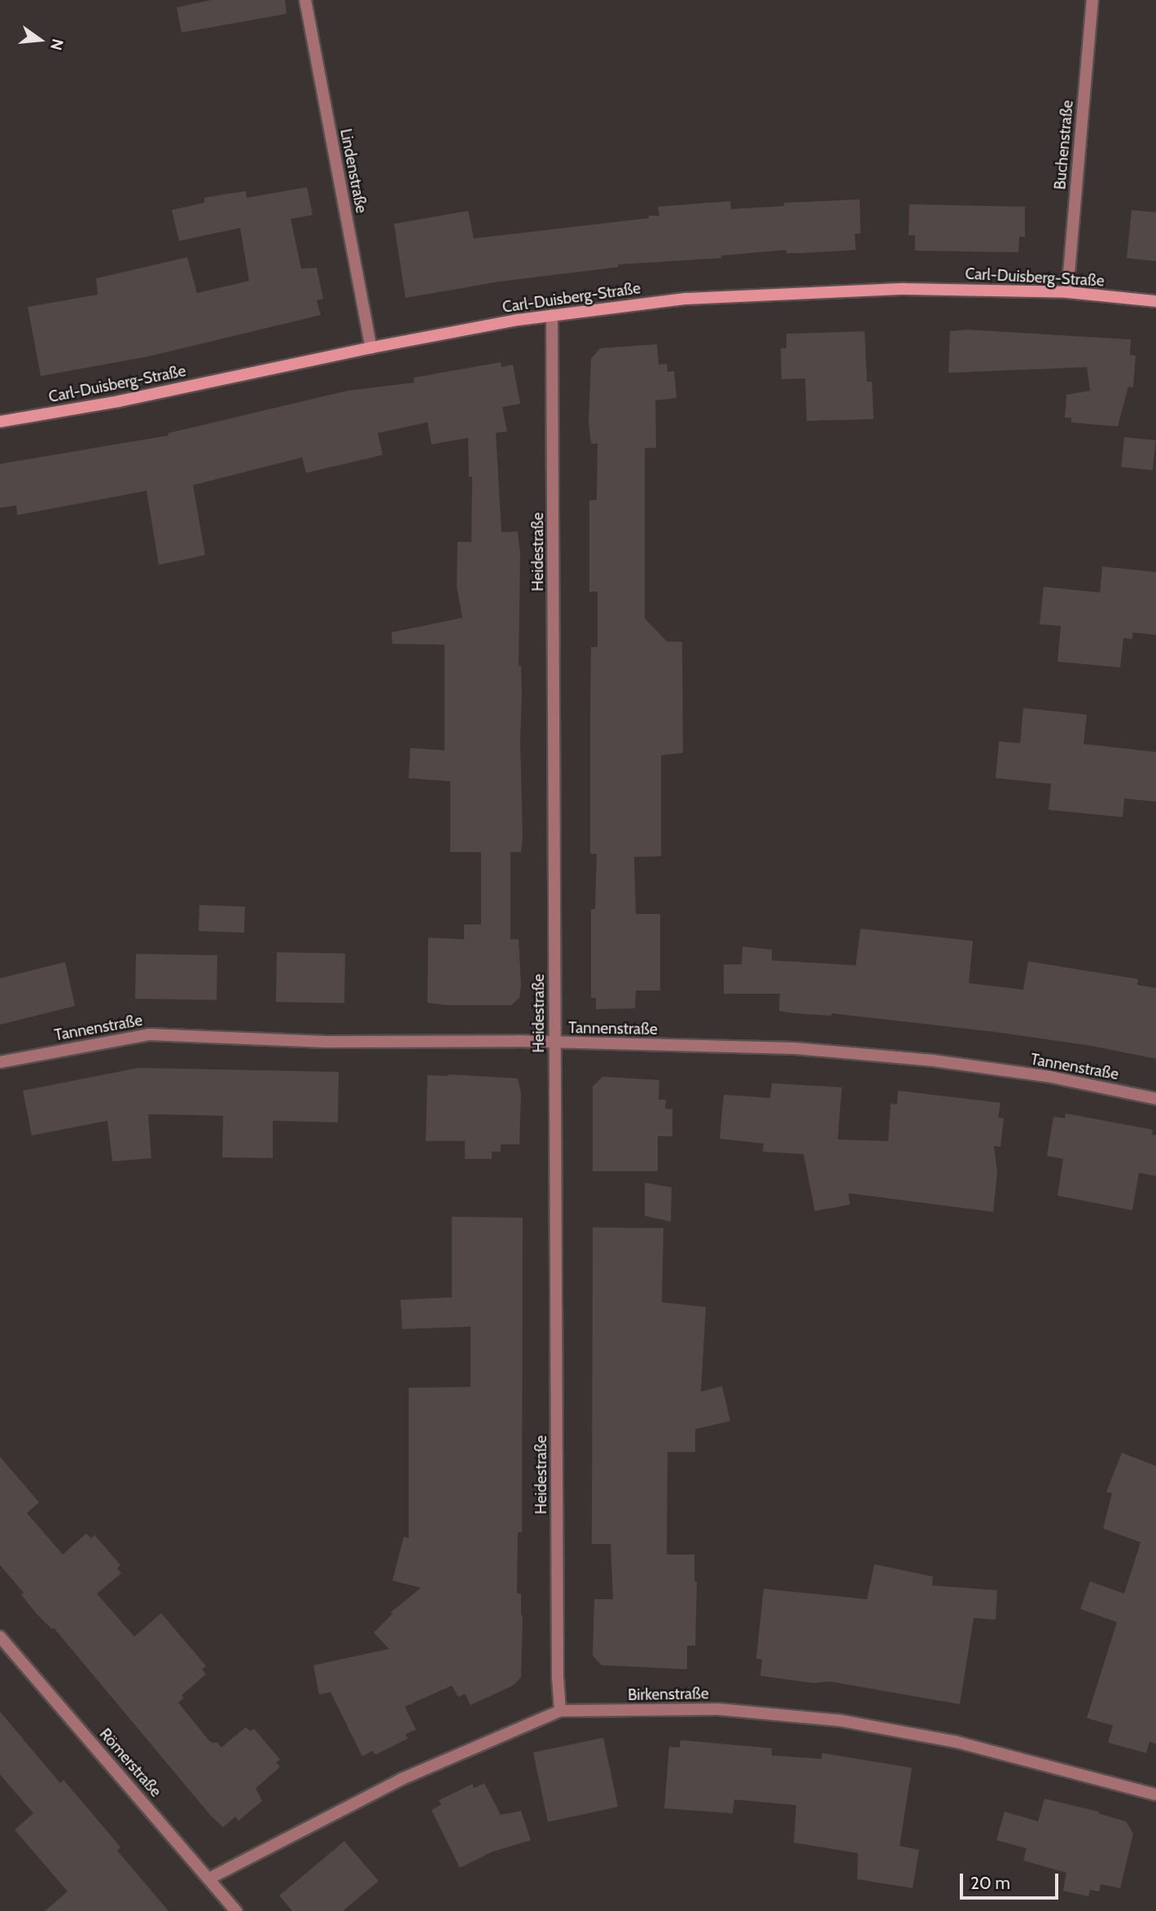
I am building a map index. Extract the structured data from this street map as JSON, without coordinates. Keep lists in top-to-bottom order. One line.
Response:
{"streets":{"main road":["Carl-Duisberg-Straße"],"street":["Buchenstraße","Lindenstraße","Heidestraße","Tannenstraße","Birkenstraße","Römerstraße"]},"crossings":[["Buchenstraße","Carl-Duisberg-Straße"],["Lindenstraße","Carl-Duisberg-Straße"],["Carl-Duisberg-Straße","Heidestraße"],["Heidestraße","Tannenstraße"],["Heidestraße","Birkenstraße"],["Birkenstraße","Römerstraße"]],"scale_bar":"20 m","north":"right"}
